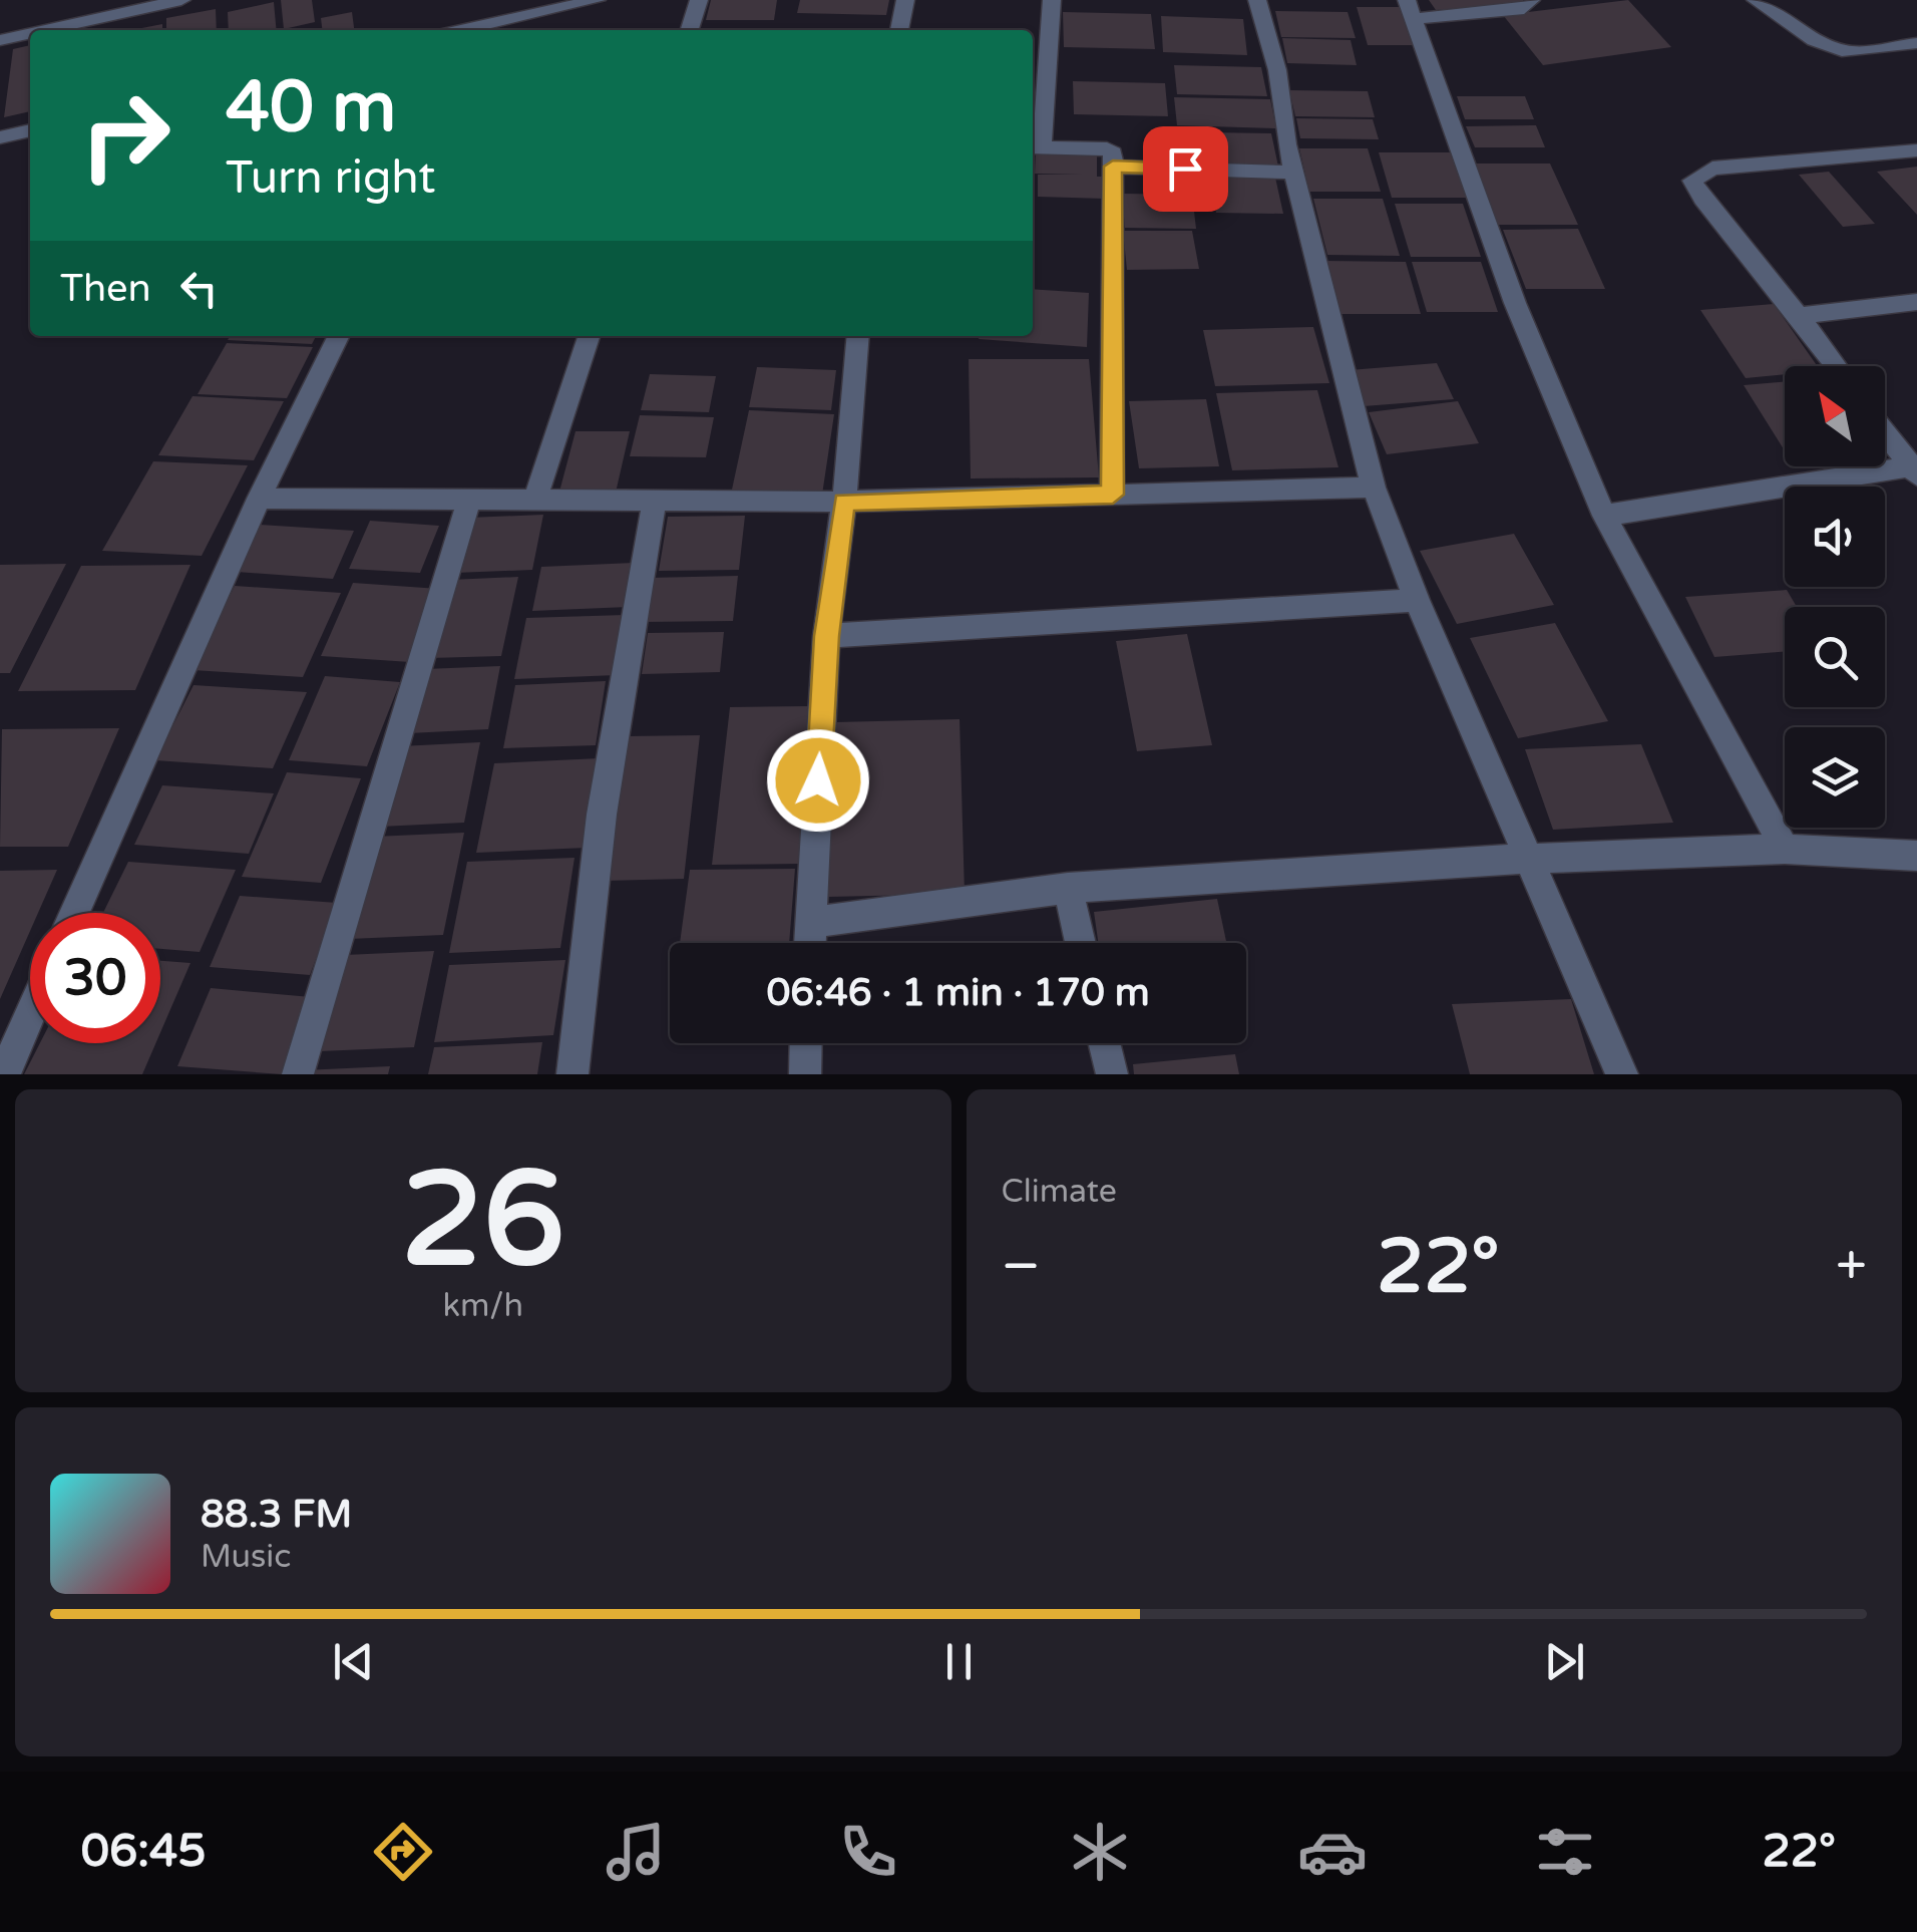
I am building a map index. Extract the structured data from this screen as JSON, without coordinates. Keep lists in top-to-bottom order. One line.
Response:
{"north":"top left","page":{"turn":["40 m","Turn right"],"then":"Then","limit":"30","trip":"06:46 · 1 min · 170 m","tile":[["26","km/h"],"Climate"],"heat":["−","22°","+"],"song":["88.3 FM","Music"],"tabs":["06:45","22°"]}}
